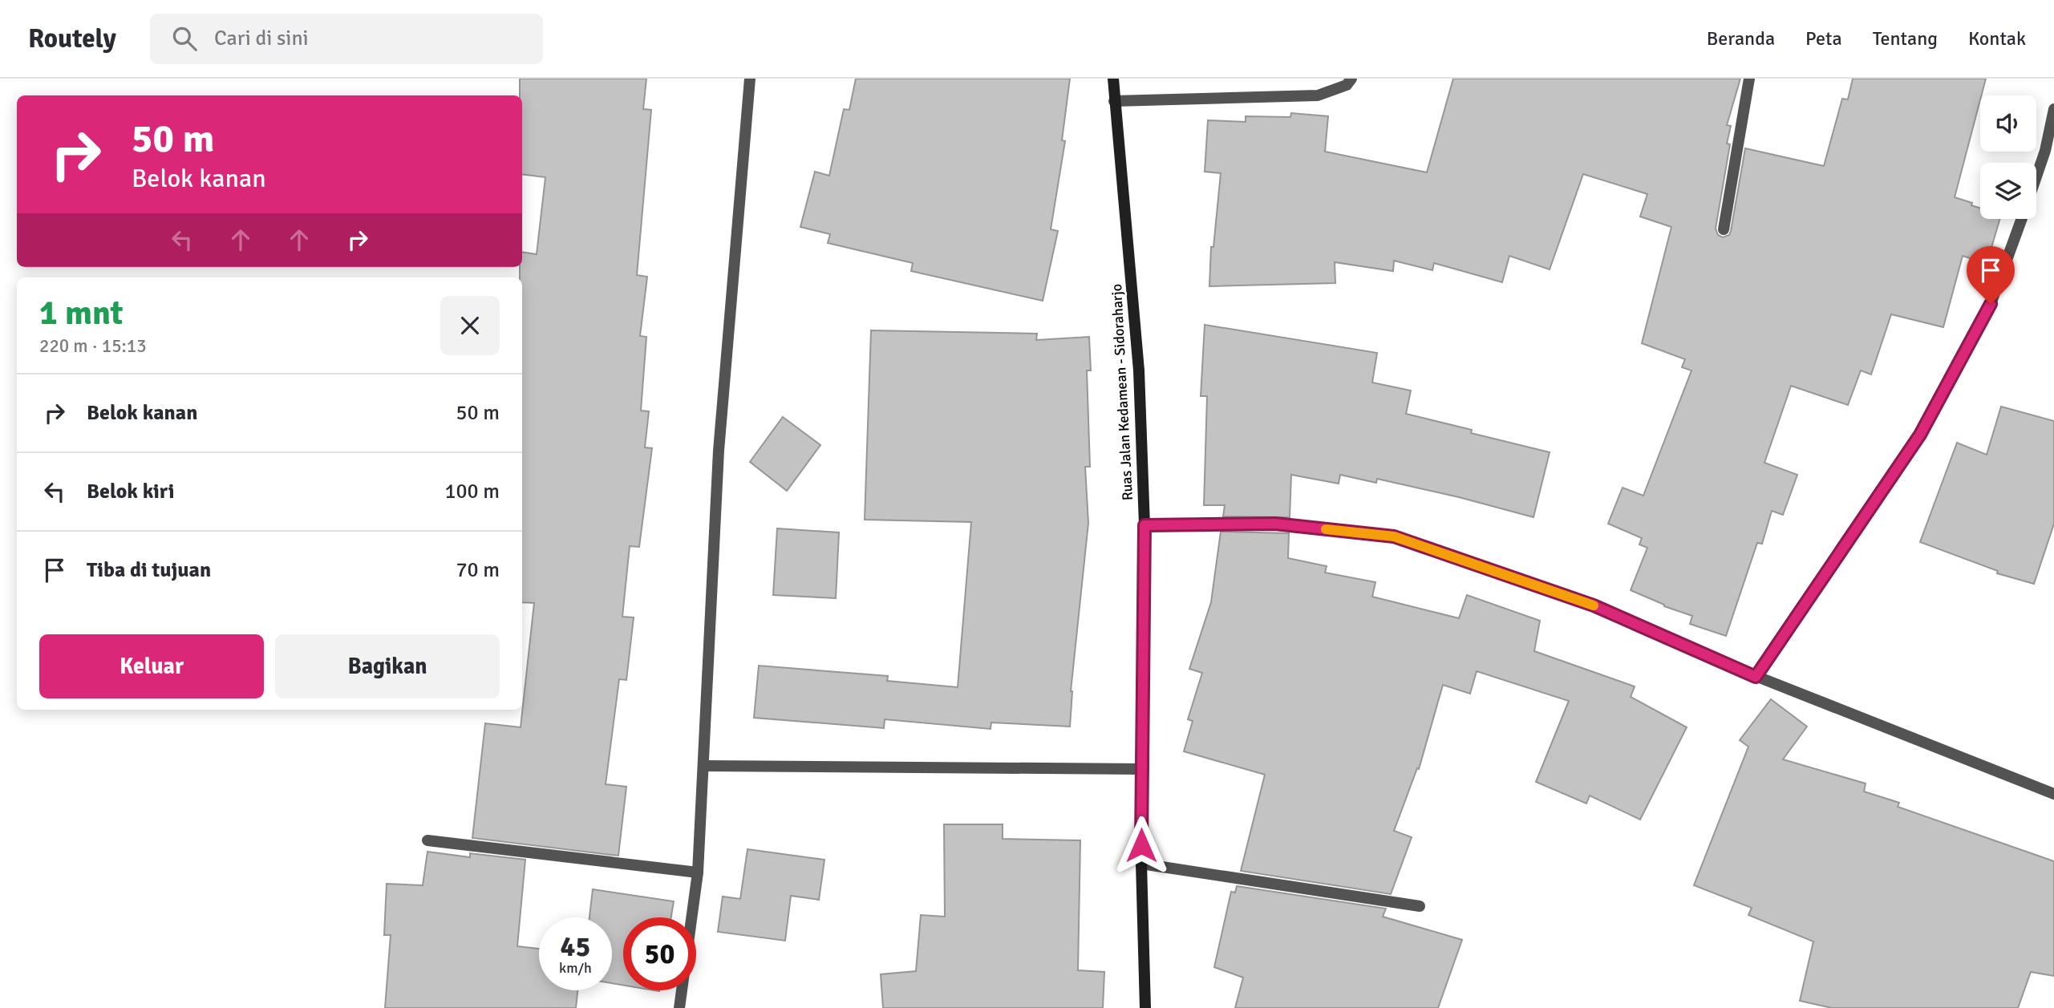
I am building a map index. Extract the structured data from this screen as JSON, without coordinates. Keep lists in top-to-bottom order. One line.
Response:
{"streets":{"main road":["Ruas Jalan Kedamean - Sidoraharjo"]},"page":{"header":"Routely","search":"Cari di sini","nav":["Beranda","Peta","Tentang","Kontak"],"turn":["50 m","Belok kanan"],"heading":["1 mnt","220 m · 15:13"],"list":[{"name":"Belok kanan","value":"50 m"},{"name":"Belok kiri","value":"100 m"},{"name":"Tiba di tujuan","value":"70 m"}],"buttons":["Keluar","Bagikan"],"speed":"45 km/h","limit":"50"}}
